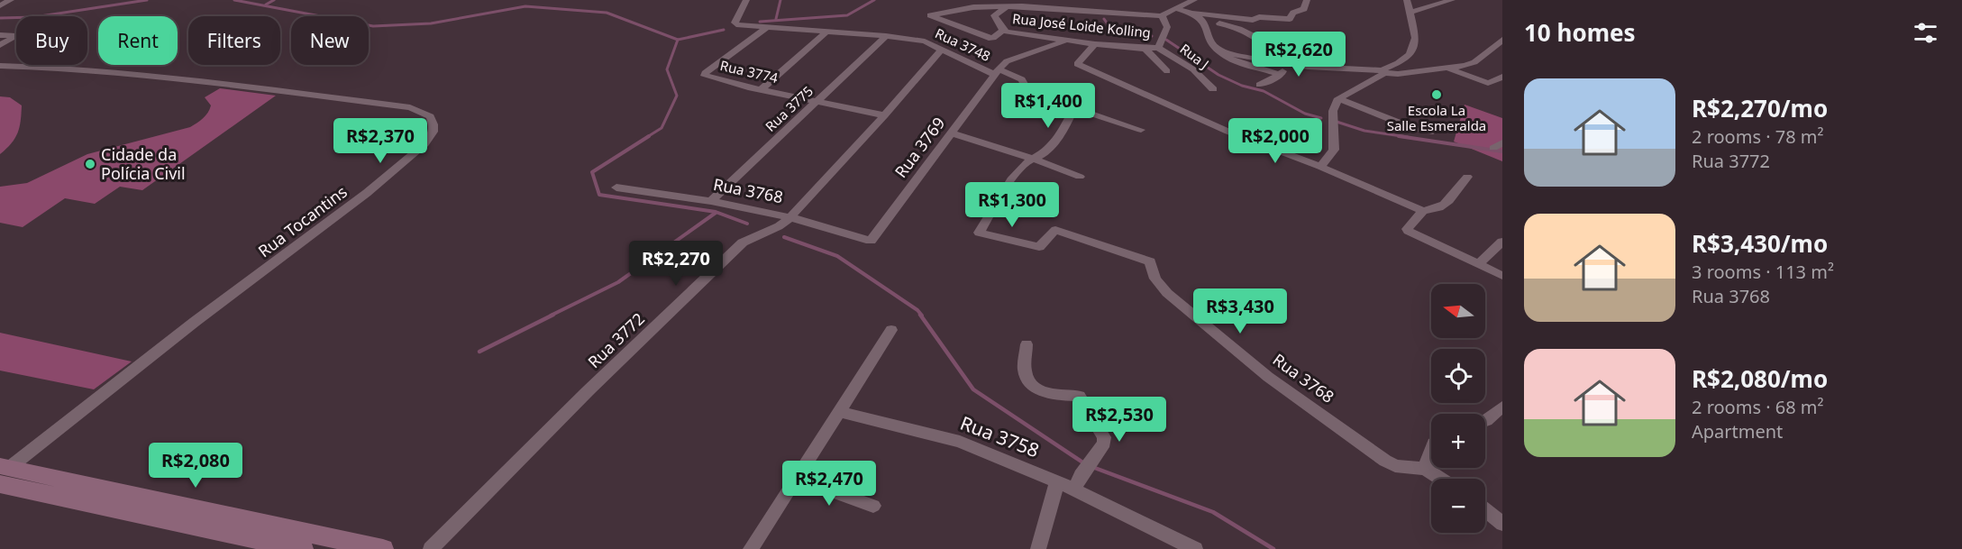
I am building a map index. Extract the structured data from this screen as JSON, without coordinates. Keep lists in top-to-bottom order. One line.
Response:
{"streets":{"street":["Rua José Loide Kolling","Rua 3748","Rua J","Rua 3774","Rua 3775","Rua 3769","Rua 3768","Rua Tocantins","Rua 3772","Rua 3758"]},"crossings":[["Rua José Loide Kolling","Rua J"],["Rua 3748","Rua 3774"],["Rua 3748","Rua 3775"],["Rua 3748","Rua 3769"],["Rua 3748","Rua 3772"],["Rua 3774","Rua 3775"],["Rua 3774","Rua 3772"],["Rua 3775","Rua 3768"],["Rua 3769","Rua 3768"],["Rua 3768","Rua 3772"]],"places":["Escola La Salle Esmeralda","Cidade da Polícia Civil"],"north":"left","page":{"heading":"10 homes","chip":["Buy","Rent","Filters","New"],"price":["R$2,620","R$1,400","R$2,370","R$2,000","R$1,300","R$2,270","R$3,430","R$2,530","R$2,080","R$2,470"],"list":[{"name":"R$2,270/mo","note":"2 rooms · 78 m² · Rua 3772"},{"name":"R$3,430/mo","note":"3 rooms · 113 m² · Rua 3768"},{"name":"R$2,080/mo","note":"2 rooms · 68 m² · Apartment"}],"map_buttons":["+","−"]}}
